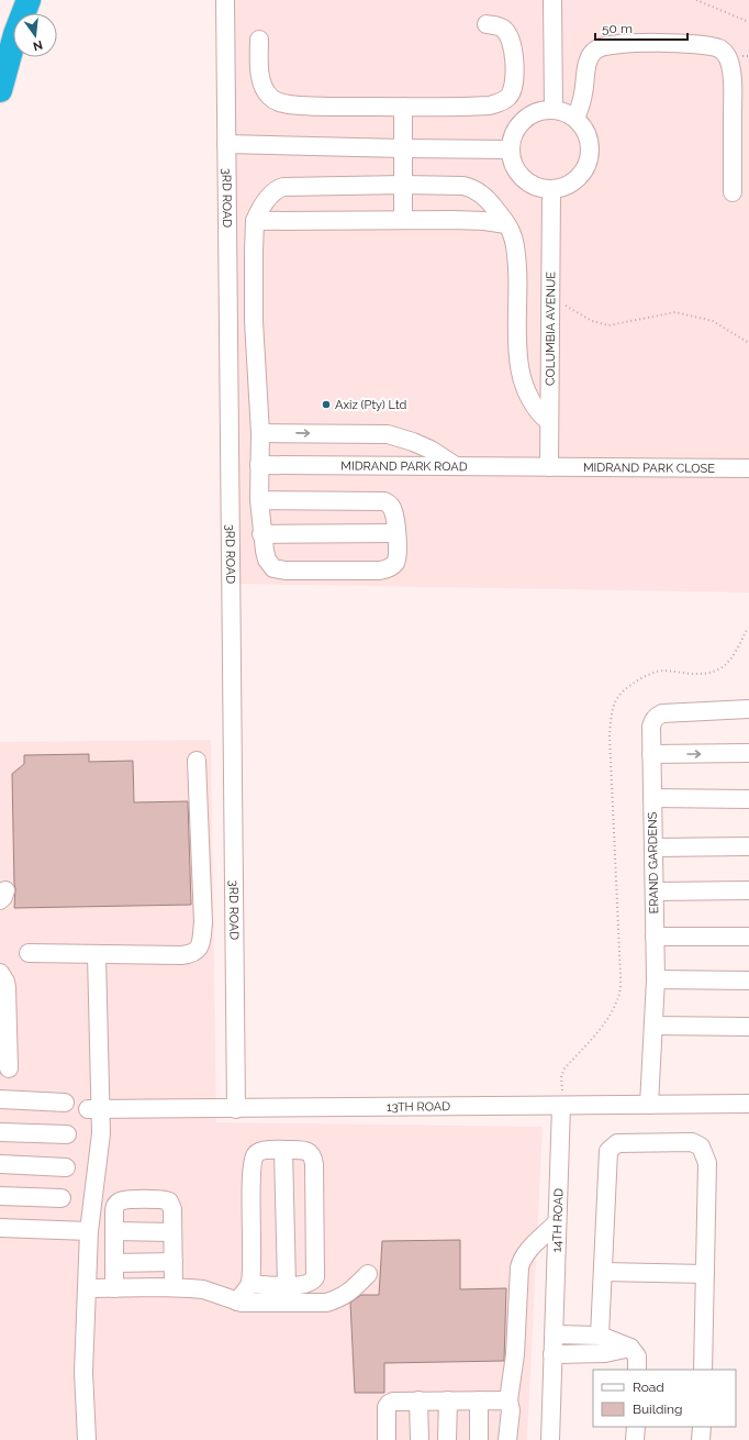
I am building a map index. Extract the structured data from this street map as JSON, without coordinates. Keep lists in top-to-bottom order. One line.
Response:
{"streets":{"street":["3RD ROAD","COLUMBIA AVENUE","MIDRAND PARK ROAD","MIDRAND PARK CLOSE","ERAND GARDENS","13TH ROAD","14TH ROAD"]},"crossings":[["3RD ROAD","13TH ROAD"],["COLUMBIA AVENUE","MIDRAND PARK ROAD"],["COLUMBIA AVENUE","MIDRAND PARK CLOSE"],["MIDRAND PARK ROAD","MIDRAND PARK CLOSE"],["ERAND GARDENS","13TH ROAD"],["13TH ROAD","14TH ROAD"]],"places":["Axiz (Pty) Ltd"],"legend":["Road","Building"],"scale_bar":"50 m","north":"bottom"}
